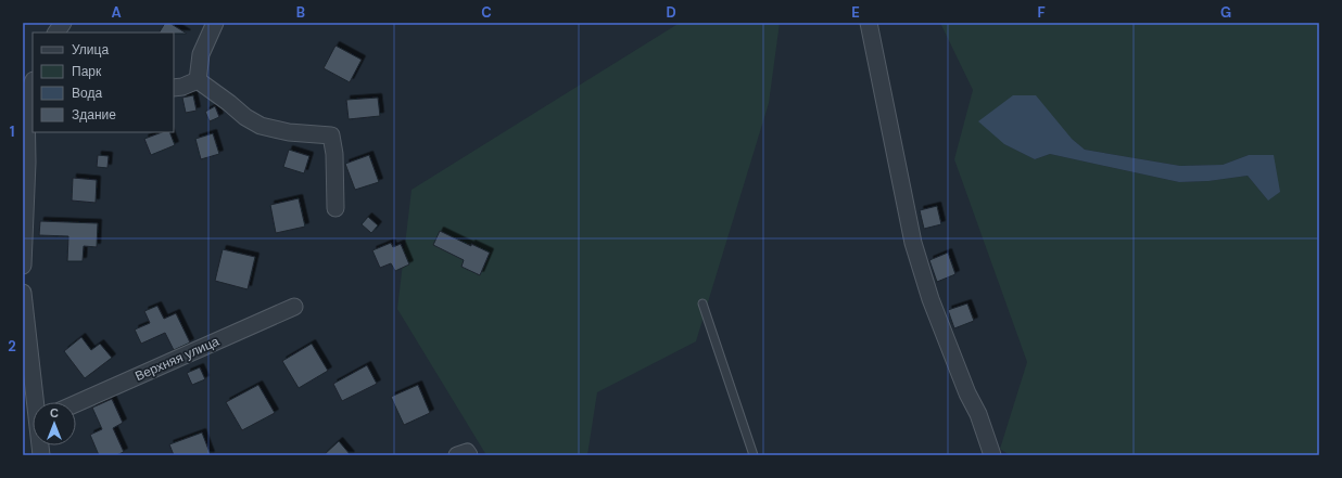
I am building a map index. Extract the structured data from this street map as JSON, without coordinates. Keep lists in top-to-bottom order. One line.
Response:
{"streets":{"street":["Верхняя улица"]},"legend":["Улица","Парк","Вода","Здание"],"north":"top","grid":{"columns":["A","B","C","D","E","F","G"],"rows":["1","2"]}}
